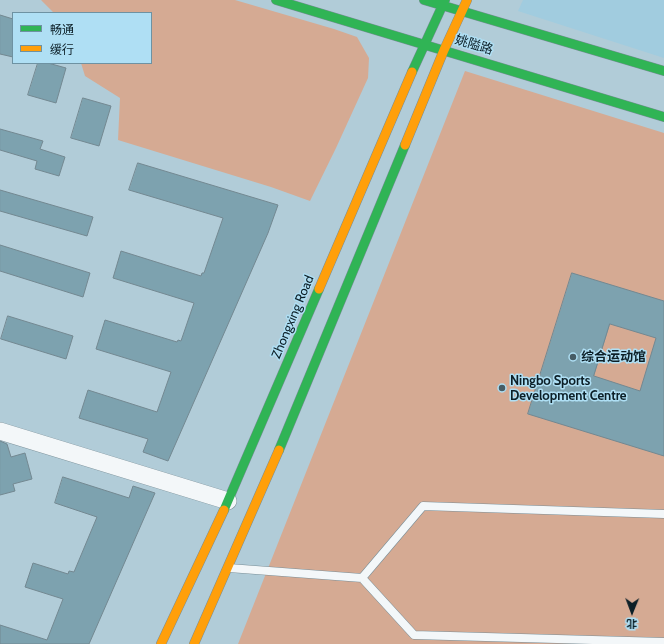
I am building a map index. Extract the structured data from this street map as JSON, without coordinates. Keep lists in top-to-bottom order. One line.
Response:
{"streets":{"main road":["姚隘路","Zhongxing Road"]},"crossings":[["姚隘路","Zhongxing Road"]],"places":["综合运动馆","Ningbo Sports Development Centre"],"legend":["畅通","缓行"],"north":"bottom"}
